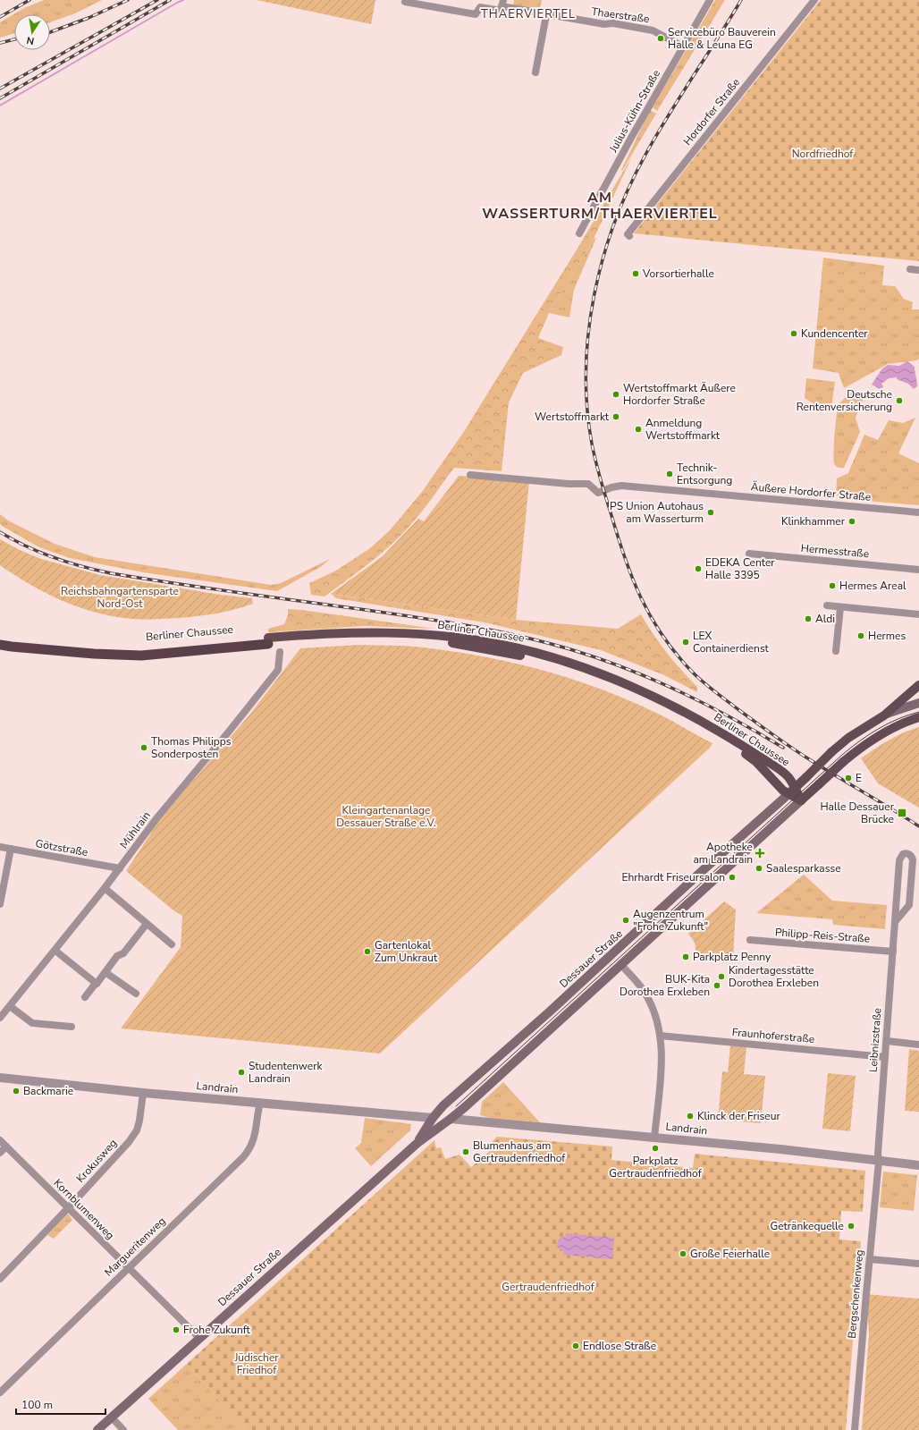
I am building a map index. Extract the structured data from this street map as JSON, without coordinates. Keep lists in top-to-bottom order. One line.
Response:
{"streets":{"highway":["Berliner Chaussee"],"main road":["Dessauer Straße"],"street":["Thaerstraße","Julius-Kühn-Straße","Hordorfer Straße","Äußere Hordorfer Straße","Hermesstraße","Mühlrain","Götzstraße","Philipp-Reis-Straße","Fraunhoferstraße","Leibnizstraße","Landrain","Krokusweg","Kornblumenweg","Margueritenweg","Bergschenkenweg"]},"crossings":[["Thaerstraße","Julius-Kühn-Straße"],["Berliner Chaussee","Dessauer Straße"],["Mühlrain","Götzstraße"],["Philipp-Reis-Straße","Leibnizstraße"],["Dessauer Straße","Landrain"],["Dessauer Straße","Kornblumenweg"],["Fraunhoferstraße","Leibnizstraße"],["Leibnizstraße","Landrain"],["Leibnizstraße","Bergschenkenweg"],["Landrain","Krokusweg"],["Landrain","Margueritenweg"],["Landrain","Bergschenkenweg"],["Krokusweg","Kornblumenweg"],["Kornblumenweg","Margueritenweg"]],"districts":["THAERVIERTEL","AM WASSERTURM/THAERVIERTEL"],"parks":["Nordfriedhof","Reichsbahngartensparte Nord-Ost","Kleingartenanlage Dessauer Straße e.V.","Gertraudenfriedhof","Jüdischer Friedhof"],"places":{"other":["Servicebüro Bauverein Halle & Leuna EG","Vorsortierhalle","Kundencenter","Wertstoffmarkt Äußere Hordorfer Straße","Deutsche Rentenversicherung","Wertstoffmarkt","Anmeldung Wertstoffmarkt","Technik- Entsorgung","PS Union Autohaus am Wasserturm","Klinkhammer","EDEKA Center Halle 3395","Hermes Areal","Aldi","Hermes","LEX Containerdienst","Thomas Philipps Sonderposten","E","Saalesparkasse","Ehrhardt Friseursalon","Augenzentrum \"Frohe Zukunft\"","Gartenlokal Zum Unkraut","Parkplatz Penny","Kindertagesstätte Dorothea Erxleben","BUK-Kita Dorothea Erxleben","Studentenwerk Landrain","Backmarie","Klinck der Friseur","Parkplatz Gertraudenfriedhof","Blumenhaus am Gertraudenfriedhof","Getränkequelle","Große Feierhalle","Frohe Zukunft","Endlose Straße"],"transit":["Halle Dessauer Brücke"],"health":["Apotheke am Landrain"]},"scale_bar":"100 m","north":"bottom"}
